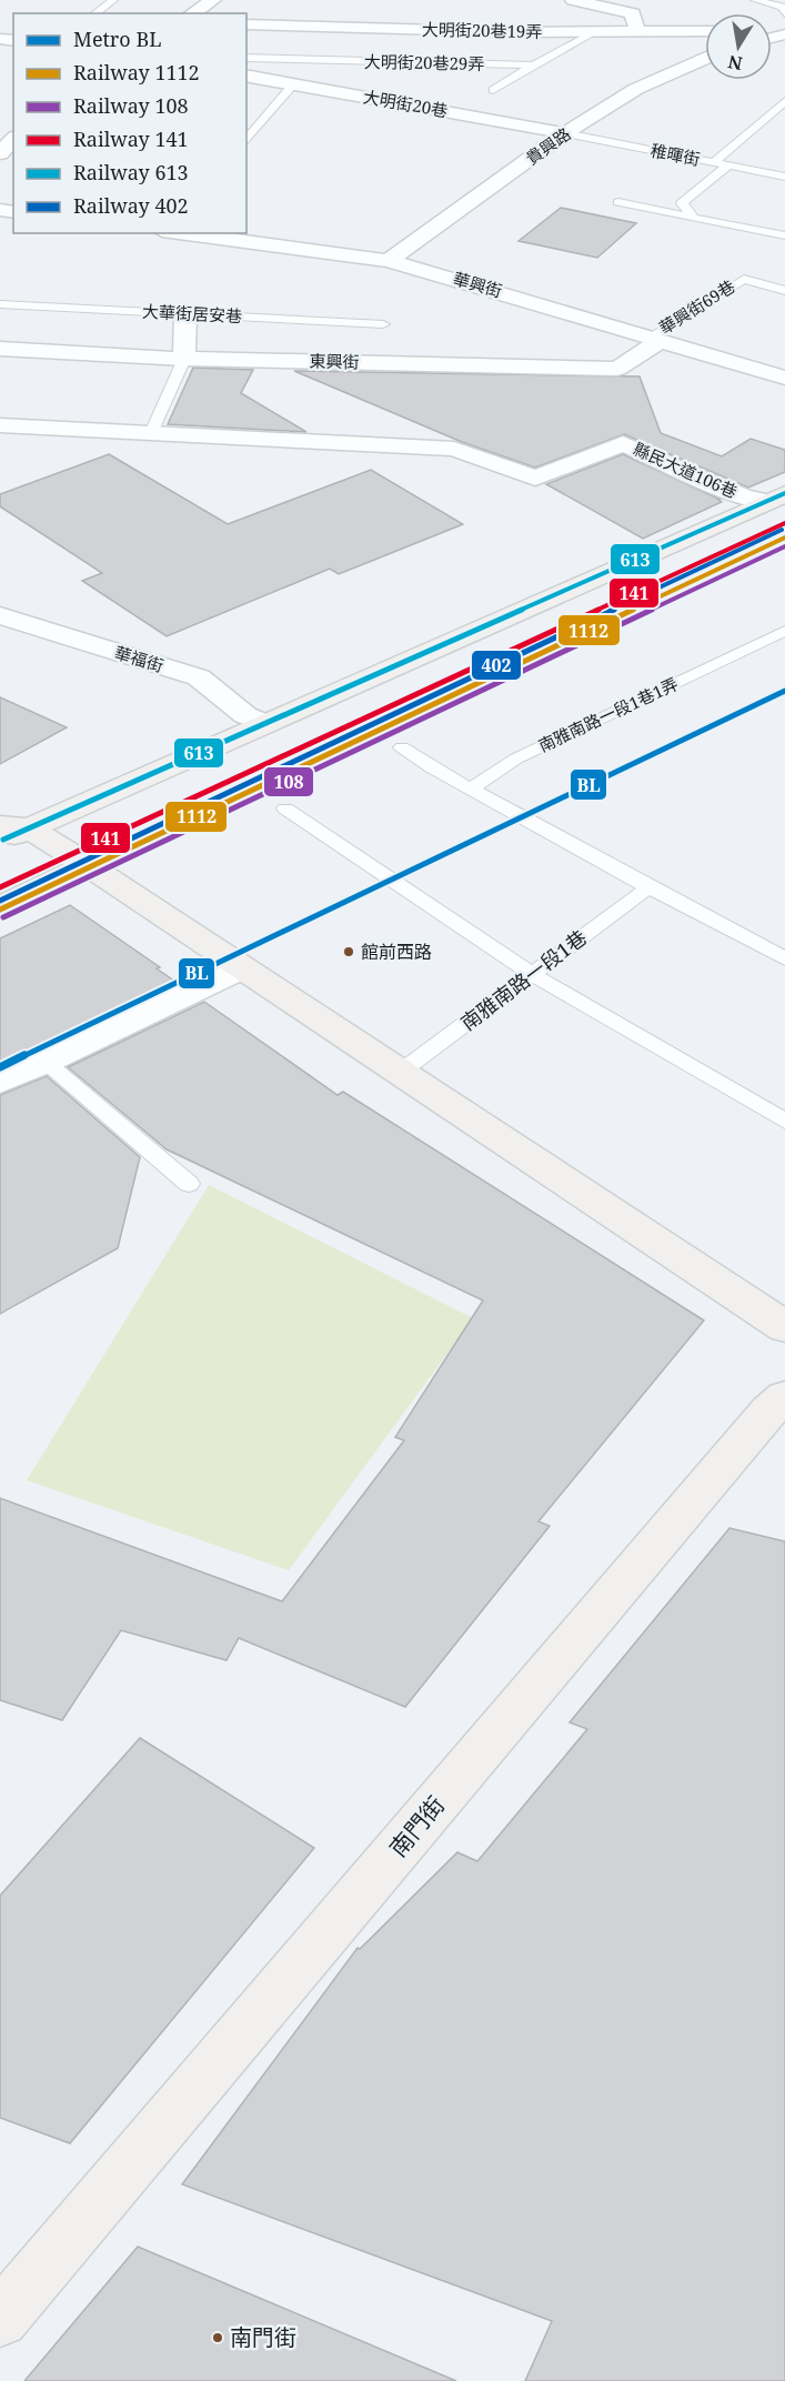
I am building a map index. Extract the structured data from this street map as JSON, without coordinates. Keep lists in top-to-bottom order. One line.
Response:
{"streets":{"main road":["南門街"],"street":["大明街20巷19弄","大明街20巷","貴興路","華興街","東興街","縣民大道106巷","華福街"],"lane":["大明街20巷29弄","稚暉街","華興街69巷","大華街居安巷","南雅南路一段1巷1弄","南雅南路一段1巷"]},"crossings":[["大明街20巷","貴興路"],["大明街20巷","稚暉街"],["貴興路","稚暉街"],["貴興路","華興街"],["華興街","華興街69巷"],["華興街","東興街"],["華興街69巷","東興街"]],"places":["館前西路","南門街"],"lines":["rail line 613","rail line 141","rail line 402","rail line 1112","rail line 108","metro line BL"],"legend":["Metro BL","Railway 1112","Railway 108","Railway 141","Railway 613","Railway 402"],"north":"bottom"}
